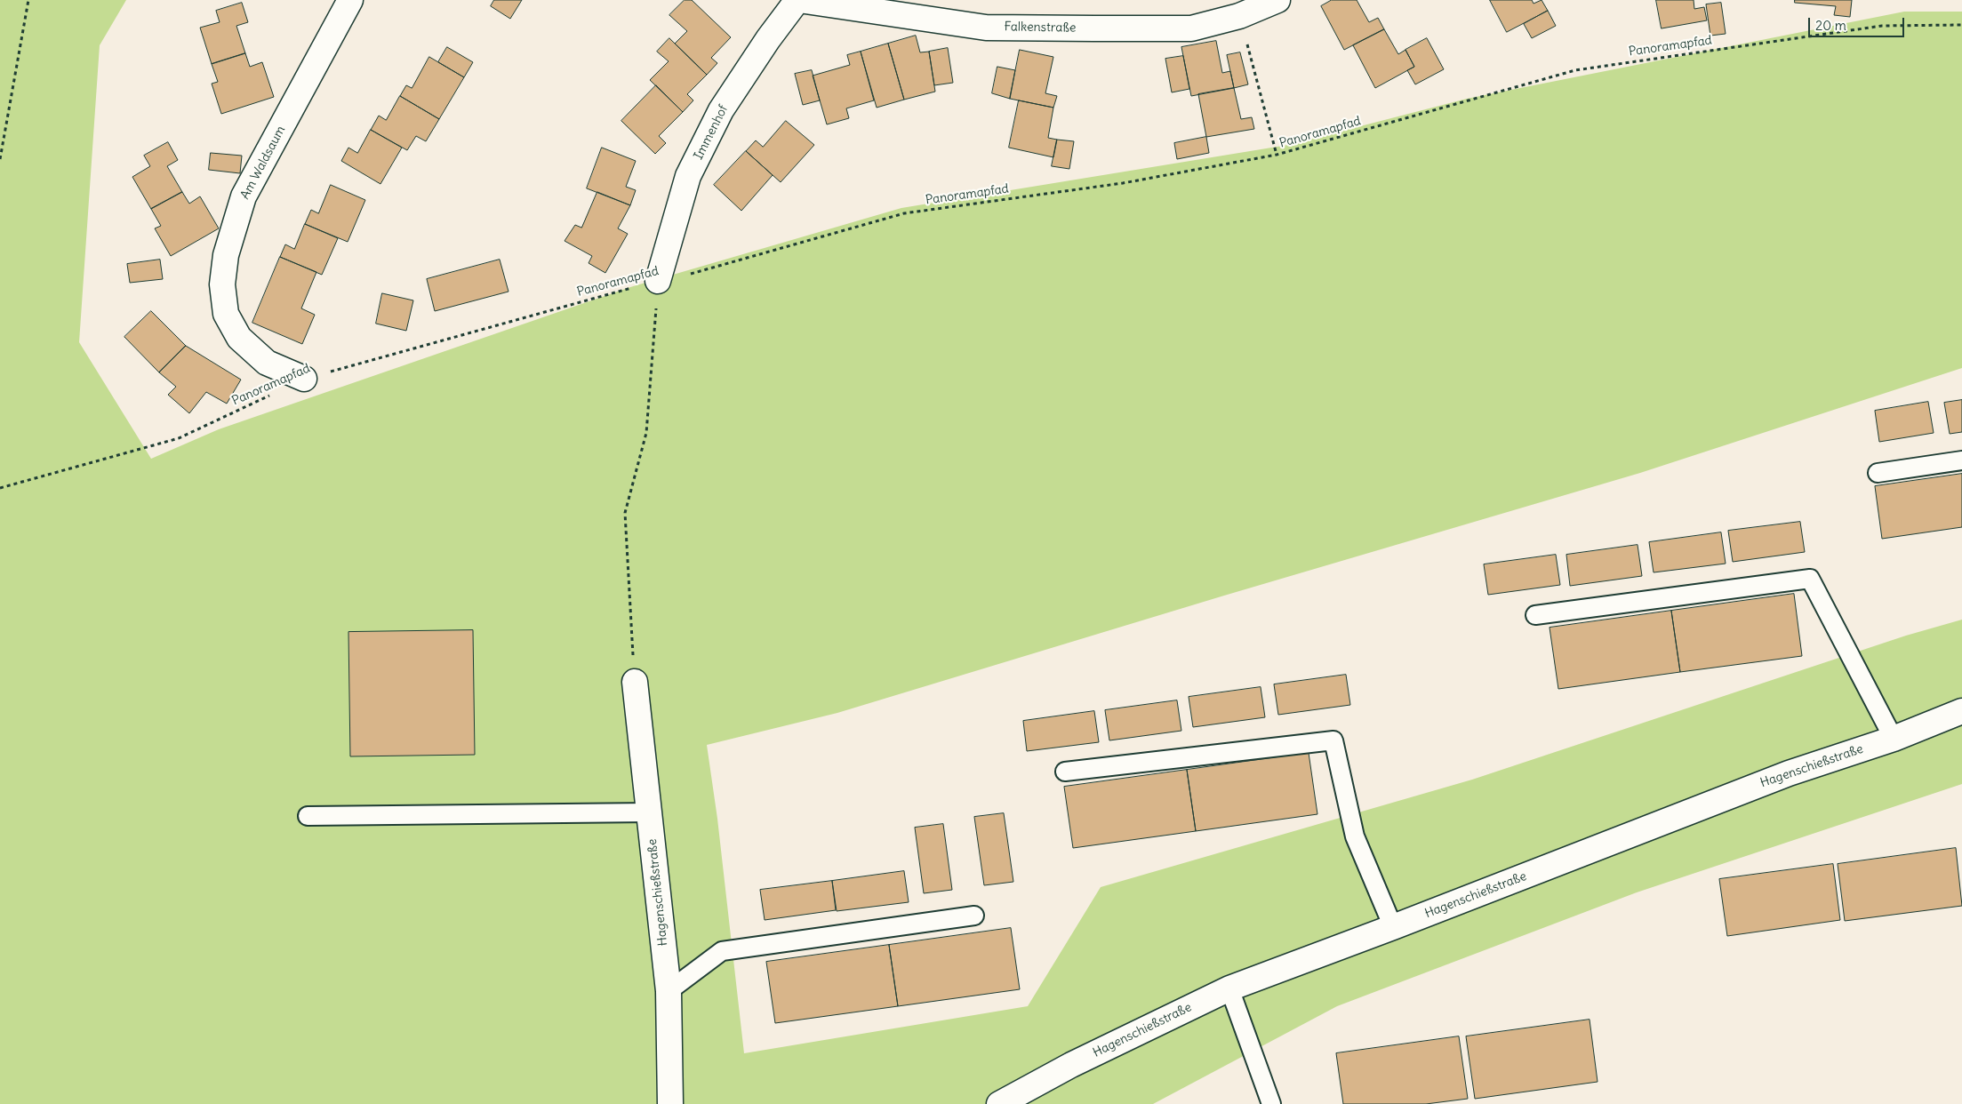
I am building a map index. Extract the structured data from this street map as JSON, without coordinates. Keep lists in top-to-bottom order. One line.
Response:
{"streets":{"street":["Falkenstraße","Immenhof","Am Waldsaum","Hagenschießstraße"],"path":["Panoramapfad"]},"crossings":[["Falkenstraße","Immenhof"],["Panoramapfad","Immenhof"],["Panoramapfad","Am Waldsaum"]],"scale_bar":"20 m"}
